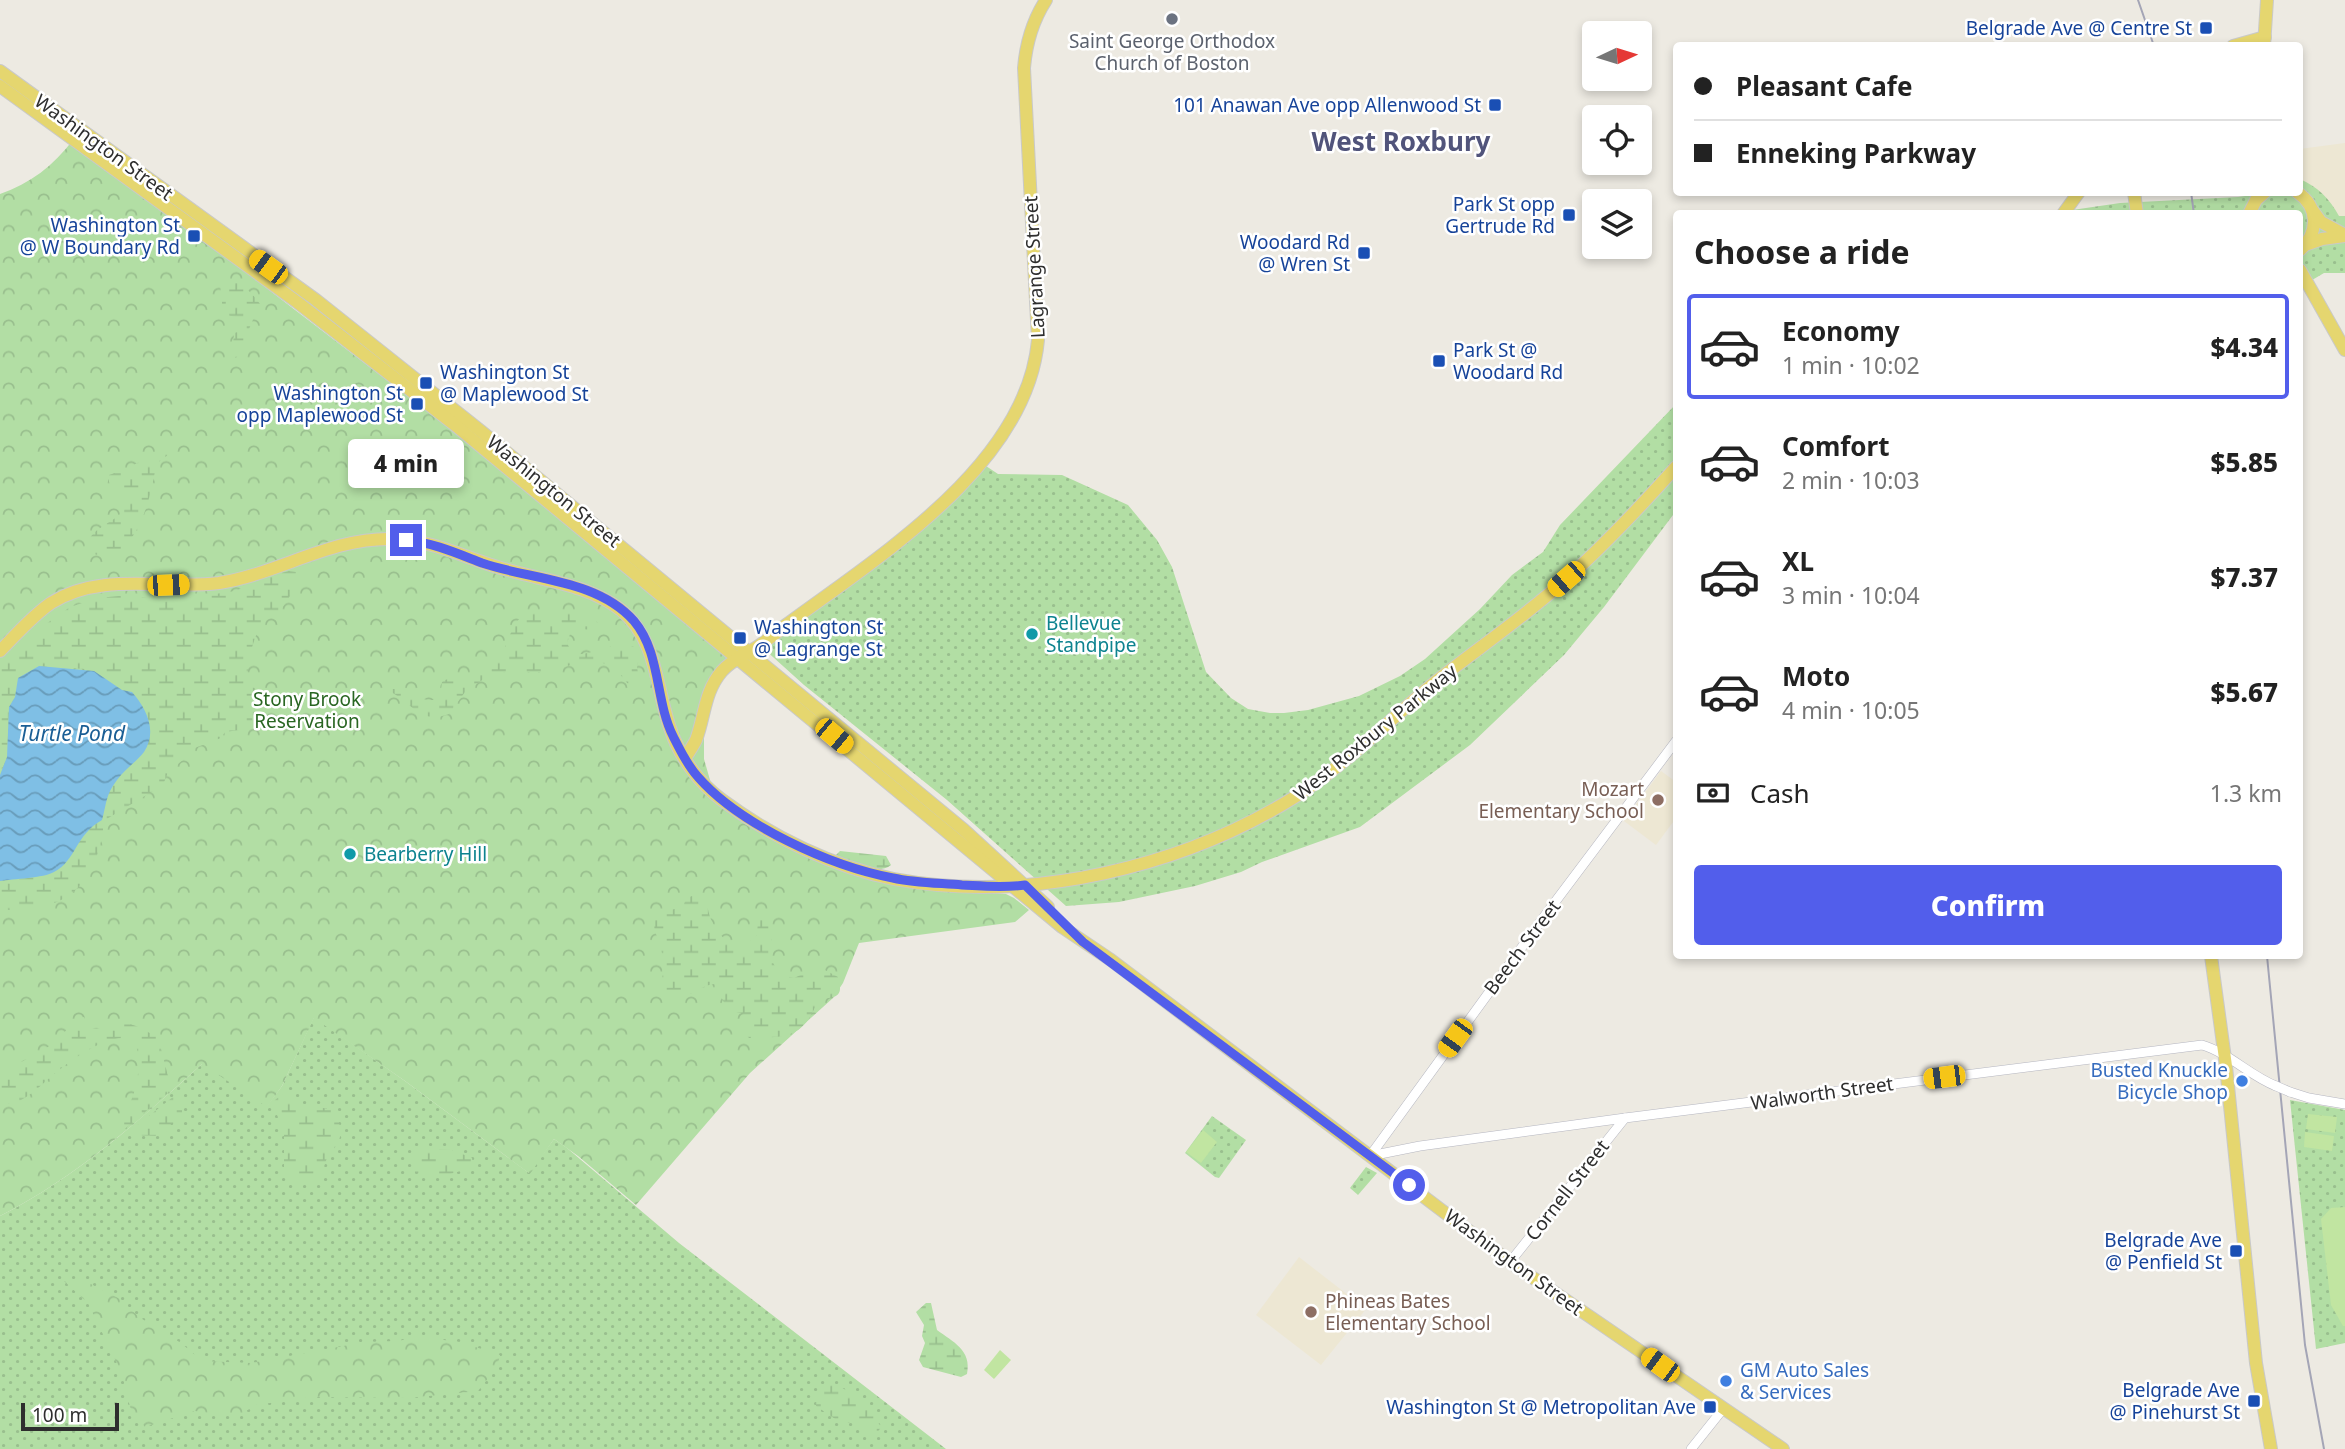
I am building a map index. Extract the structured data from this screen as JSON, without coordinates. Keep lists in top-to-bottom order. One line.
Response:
{"streets":{"main road":["Washington Street","Lagrange Street","West Roxbury Parkway"],"street":["Beech Street","Walworth Street","Cornell Street"]},"crossings":[["Washington Street","Lagrange Street"],["Washington Street","West Roxbury Parkway"],["Washington Street","Beech Street"],["Washington Street","Walworth Street"],["Washington Street","Cornell Street"],["Beech Street","Walworth Street"],["Walworth Street","Cornell Street"]],"districts":["West Roxbury"],"water":["Turtle Pond"],"parks":["Stony Brook Reservation"],"places":{"other":["Saint George Orthodox Church of Boston","Bellevue Standpipe","Mozart Elementary School","Bearberry Hill","Busted Knuckle Bicycle Shop","Phineas Bates Elementary School","GM Auto Sales & Services"],"transit":["Belgrade Ave @ Centre St","101 Anawan Ave opp Allenwood St","Park St opp Gertrude Rd","Washington St @ W Boundary Rd","Woodard Rd @ Wren St","Park St @ Woodard Rd","Washington St @ Maplewood St","Washington St opp Maplewood St","Washington St @ Lagrange St","Belgrade Ave @ Penfield St","Belgrade Ave @ Pinehurst St","Washington St @ Metropolitan Ave"]},"scale_bar":"100 m","north":"right","page":{"banner":["Pleasant Cafe","Enneking Parkway"],"heading":"Choose a ride","list":[{"name":"Economy","note":"1 min · 10:02","value":"$4.34"},{"name":"Comfort","note":"2 min · 10:03","value":"$5.85"},{"name":"XL","note":"3 min · 10:04","value":"$7.37"},{"name":"Moto","note":"4 min · 10:05","value":"$5.67"}],"bubble":"4 min","pay":["Cash","1.3 km"],"buttons":"Confirm","scale":"100 m"}}
